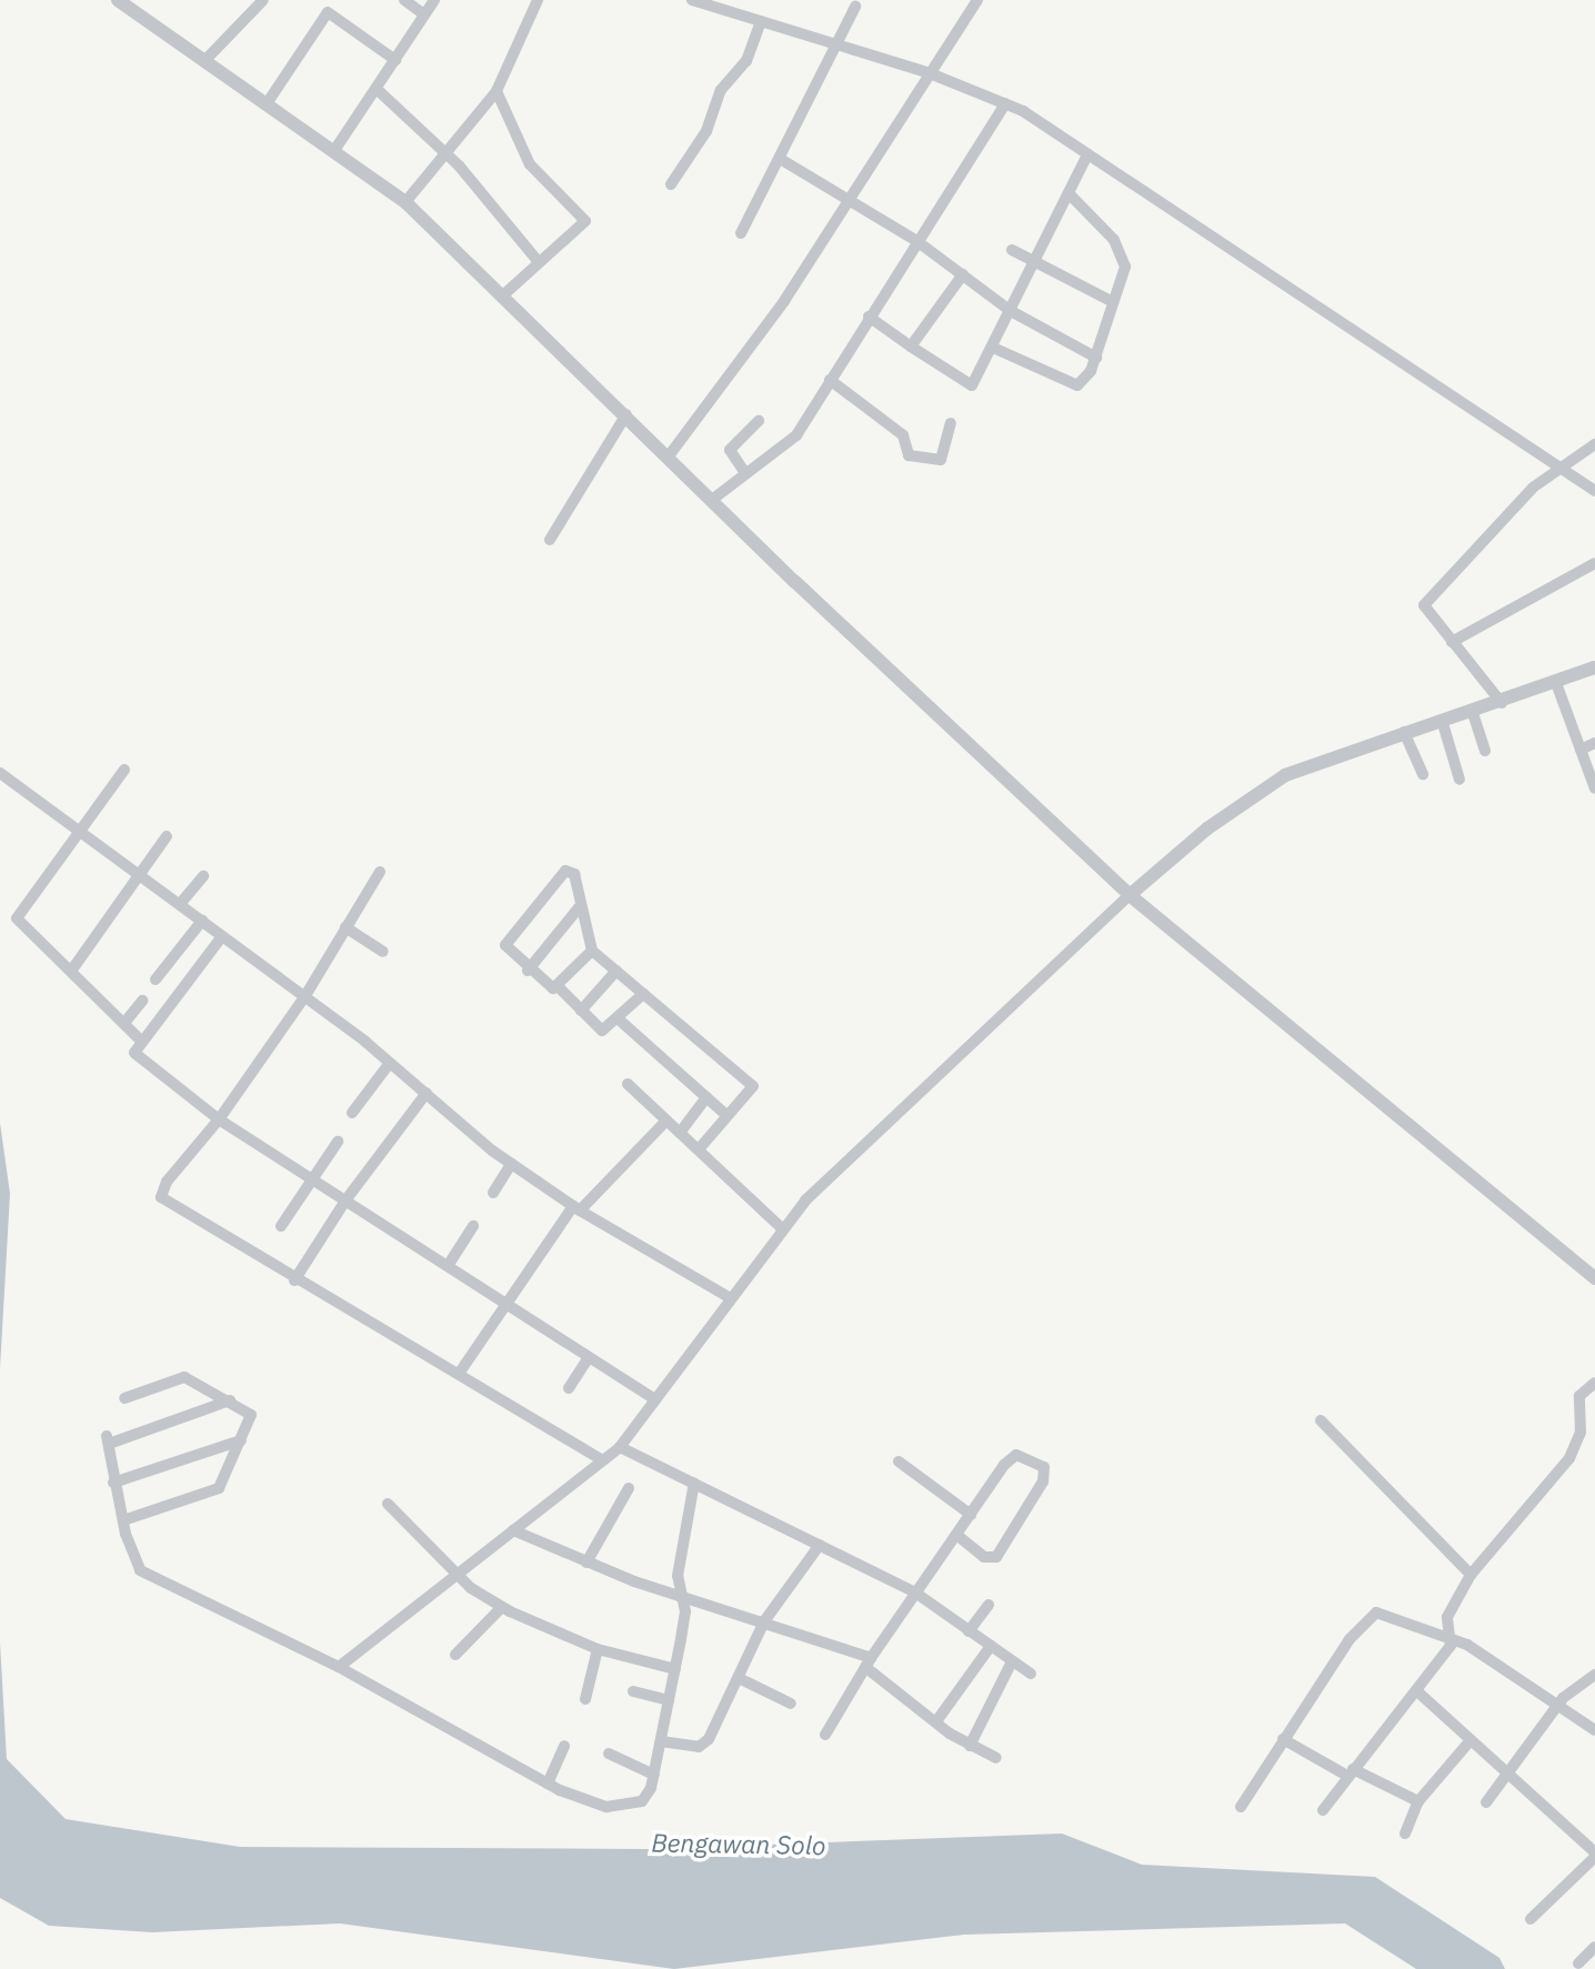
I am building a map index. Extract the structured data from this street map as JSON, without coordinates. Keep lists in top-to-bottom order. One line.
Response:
{"water":["Bengawan Solo"]}
